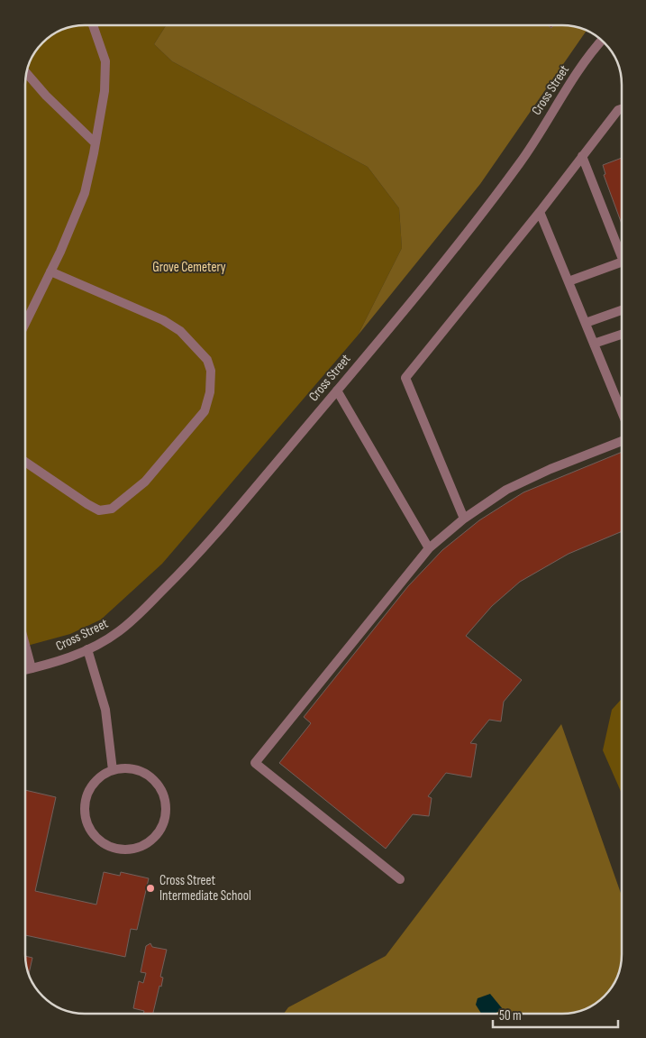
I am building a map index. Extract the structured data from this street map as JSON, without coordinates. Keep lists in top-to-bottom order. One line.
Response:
{"streets":{"street":["Cross Street"]},"parks":["Grove Cemetery"],"places":["Cross Street Intermediate School"],"scale_bar":"50 m"}
